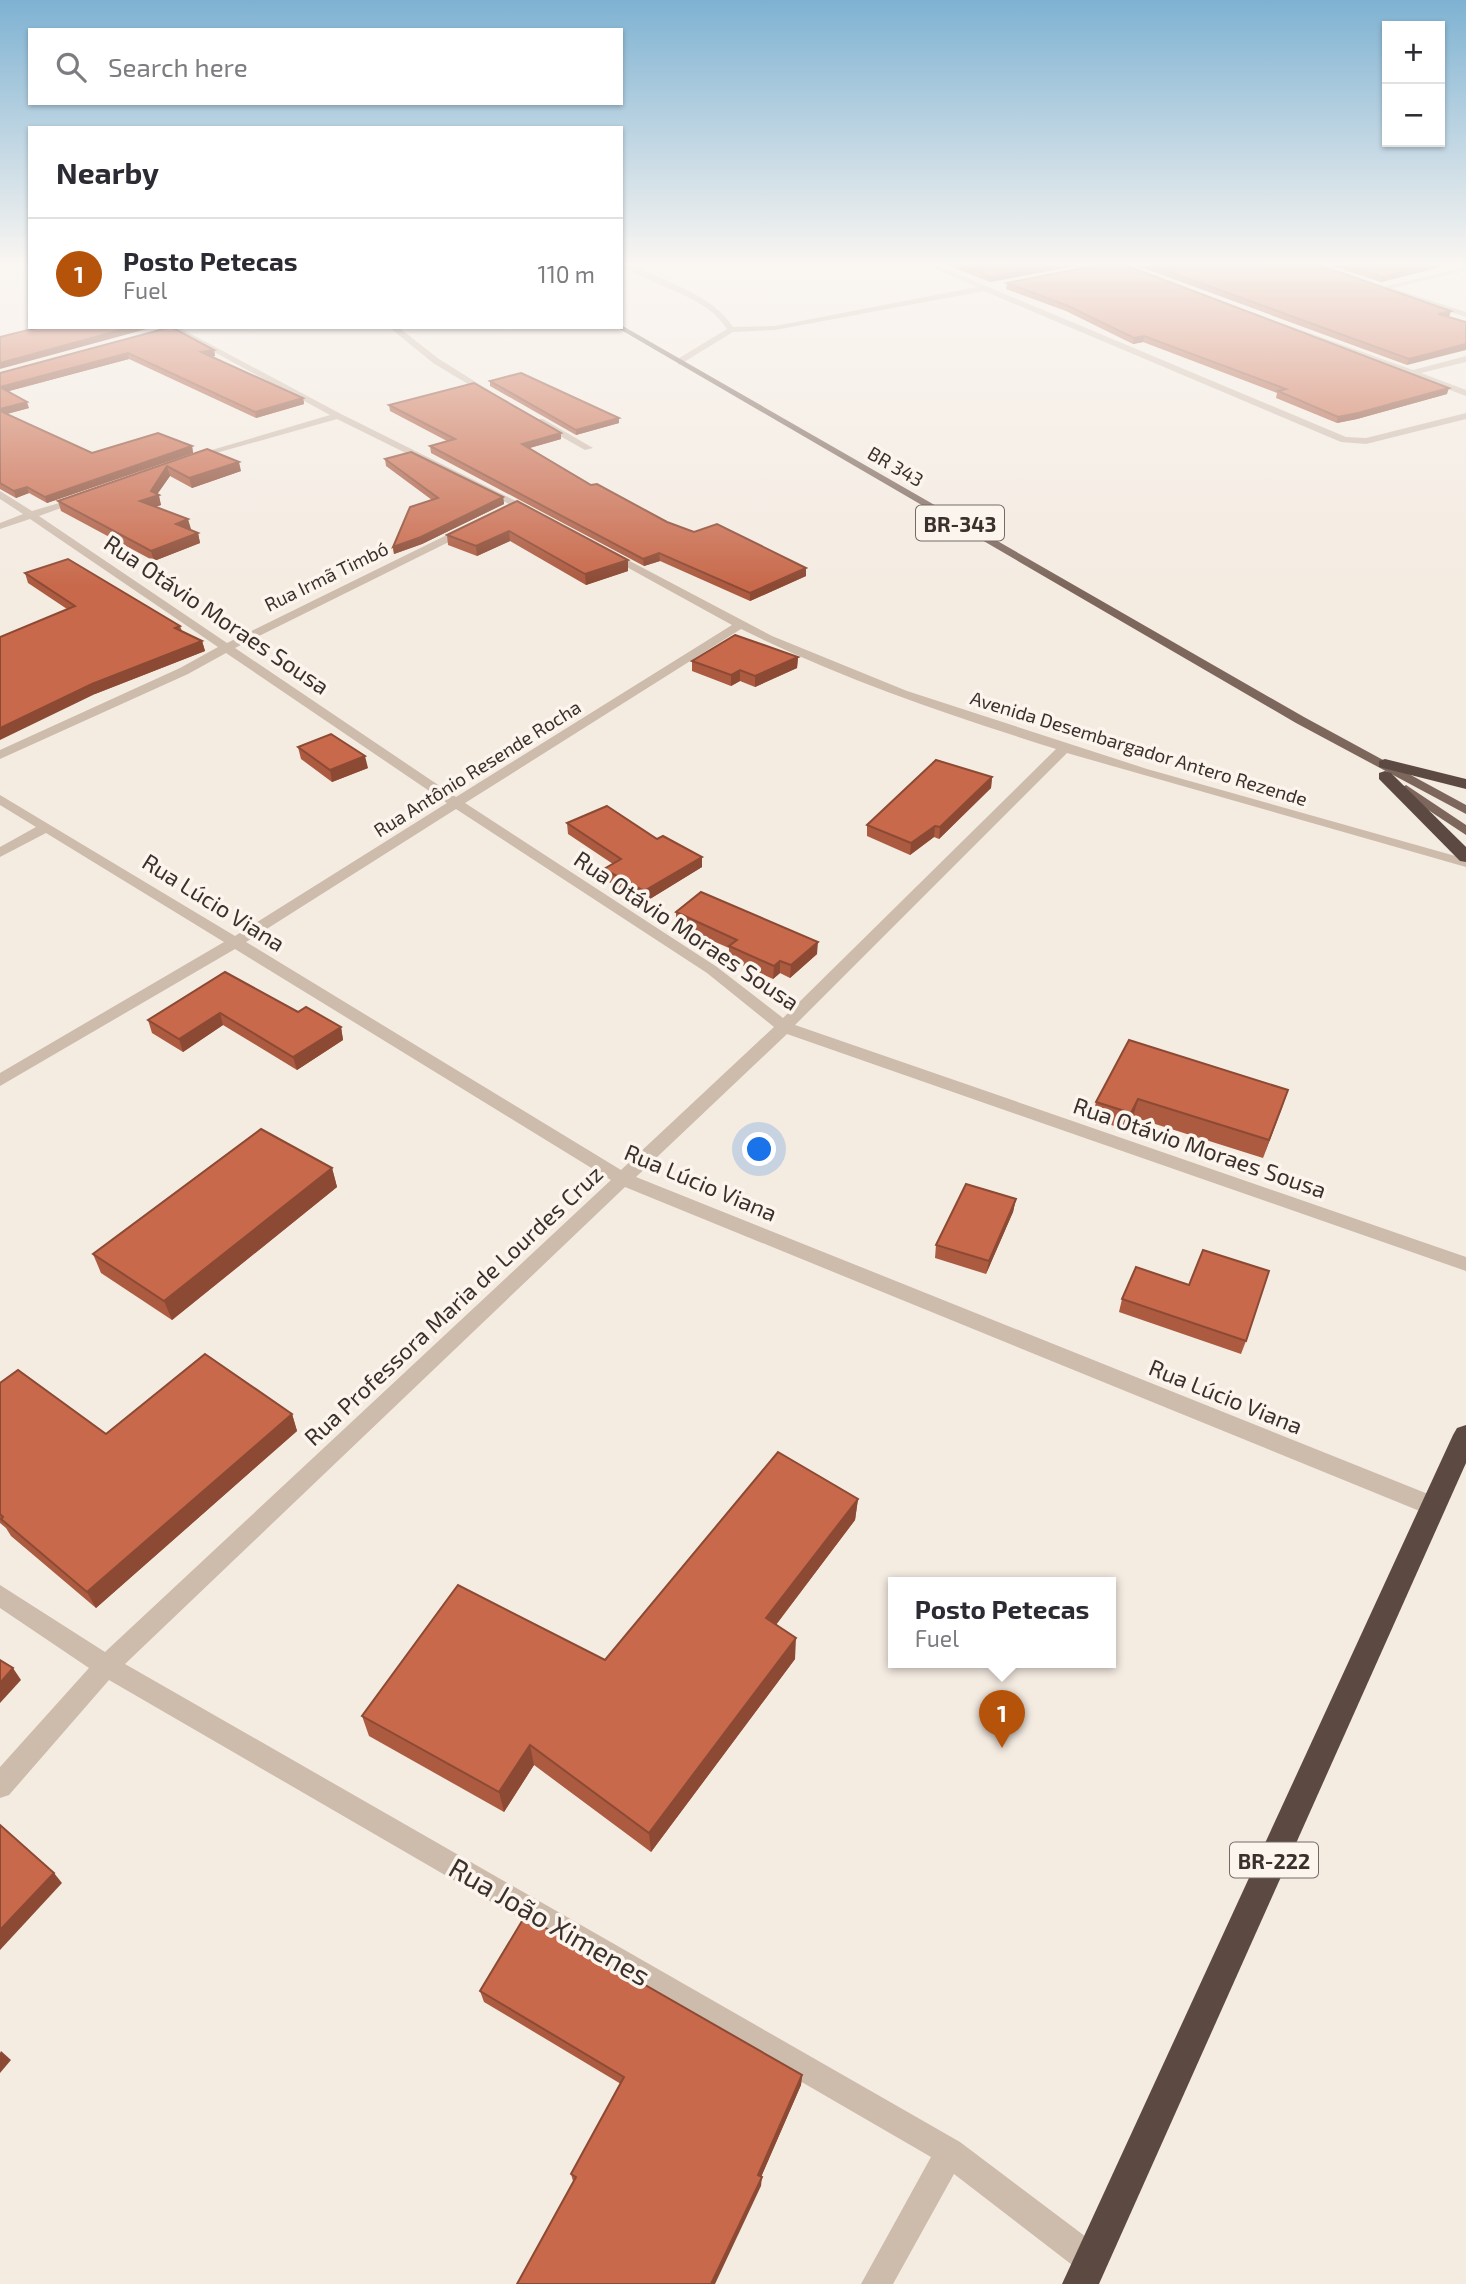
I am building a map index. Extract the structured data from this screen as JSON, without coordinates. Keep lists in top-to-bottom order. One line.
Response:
{"streets":{"highway":["BR-222"],"main road":["BR 343","BR-343"],"street":["Rua Irmã Timbó","Rua Otávio Moraes Sousa","Avenida Desembargador Antero Rezende","Rua Antônio Resende Rocha","Rua Lúcio Viana","Rua Professora Maria de Lourdes Cruz","Rua João Ximenes"]},"crossings":[["BR 343","BR-343"],["Rua Irmã Timbó","Rua Otávio Moraes Sousa"],["Rua Otávio Moraes Sousa","Rua Antônio Resende Rocha"],["Rua Otávio Moraes Sousa","Rua Professora Maria de Lourdes Cruz"],["Avenida Desembargador Antero Rezende","Rua Antônio Resende Rocha"],["Avenida Desembargador Antero Rezende","Rua Professora Maria de Lourdes Cruz"],["Rua Antônio Resende Rocha","Rua Lúcio Viana"],["Rua Lúcio Viana","Rua Professora Maria de Lourdes Cruz"],["Rua Lúcio Viana","BR-222"],["Rua Professora Maria de Lourdes Cruz","Rua João Ximenes"],["BR-222","Rua João Ximenes"]],"page":{"map_buttons":["+","−"],"search":"Search here","heading":"Nearby","list":[{"mark":"1","name":"Posto Petecas","note":"Fuel","value":"110 m"}],"popup":["Posto Petecas","Fuel"],"pins":"1"}}
